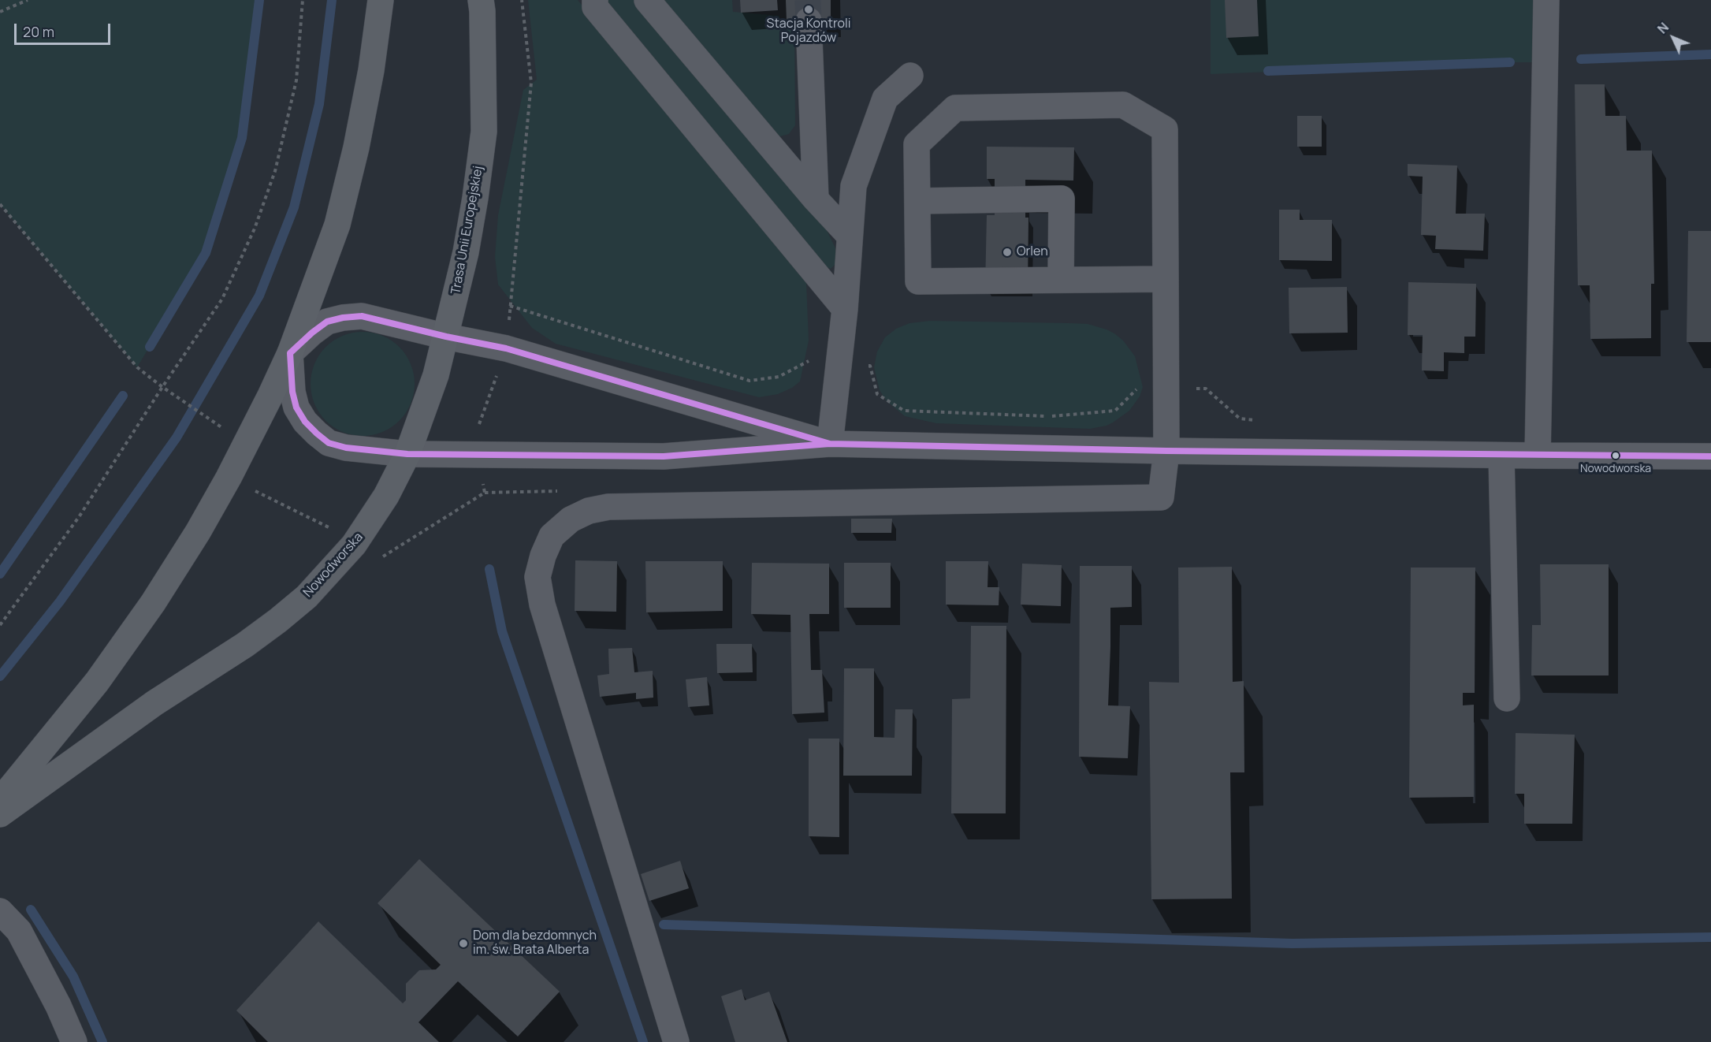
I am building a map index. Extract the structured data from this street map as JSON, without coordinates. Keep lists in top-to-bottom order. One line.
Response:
{"streets":{"main road":["Trasa Unii Europejskiej","Nowodworska"]},"crossings":[["Trasa Unii Europejskiej","Nowodworska"]],"places":["Stacja Kontroli Pojazdów","Orlen","Nowodworska","Dom dla bezdomnych im. św. Brata Alberta"],"scale_bar":"20 m","north":"top left"}
